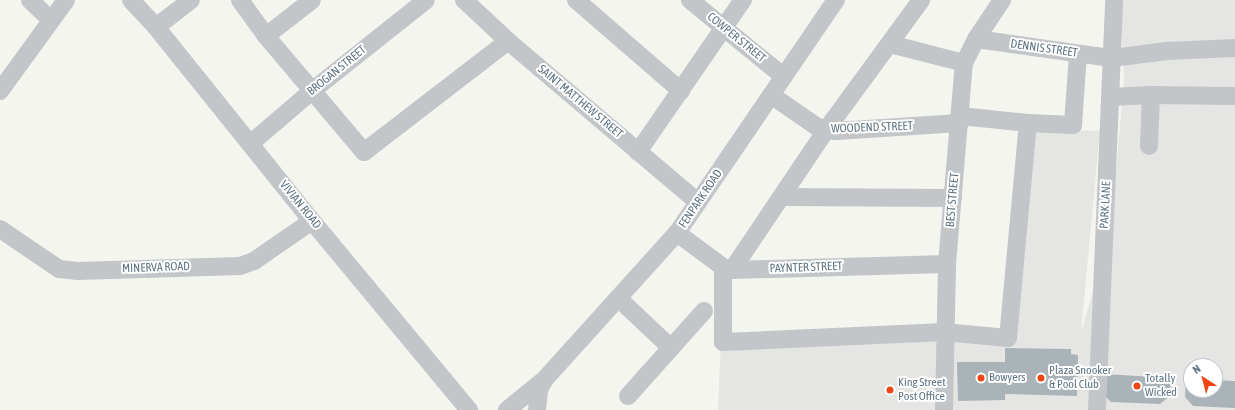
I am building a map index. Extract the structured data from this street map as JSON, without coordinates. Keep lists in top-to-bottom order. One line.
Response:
{"streets":{"street":["COWPER STREET","DENNIS STREET","BROGAN STREET","SAINT MATTHEW STREET","WOODEND STREET","FENPARK ROAD","BEST STREET","VIVIAN ROAD","PARK LANE","MINERVA ROAD","PAYNTER STREET"]},"crossings":[["COWPER STREET","FENPARK ROAD"],["DENNIS STREET","WOODEND STREET"],["DENNIS STREET","BEST STREET"],["DENNIS STREET","PARK LANE"],["BROGAN STREET","VIVIAN ROAD"],["SAINT MATTHEW STREET","FENPARK ROAD"],["WOODEND STREET","FENPARK ROAD"],["WOODEND STREET","BEST STREET"],["BEST STREET","PAYNTER STREET"],["VIVIAN ROAD","MINERVA ROAD"]],"places":["Bowyers","Plaza Snooker & Pool Club","Totally Wicked","King Street Post Office"],"north":"top left"}
